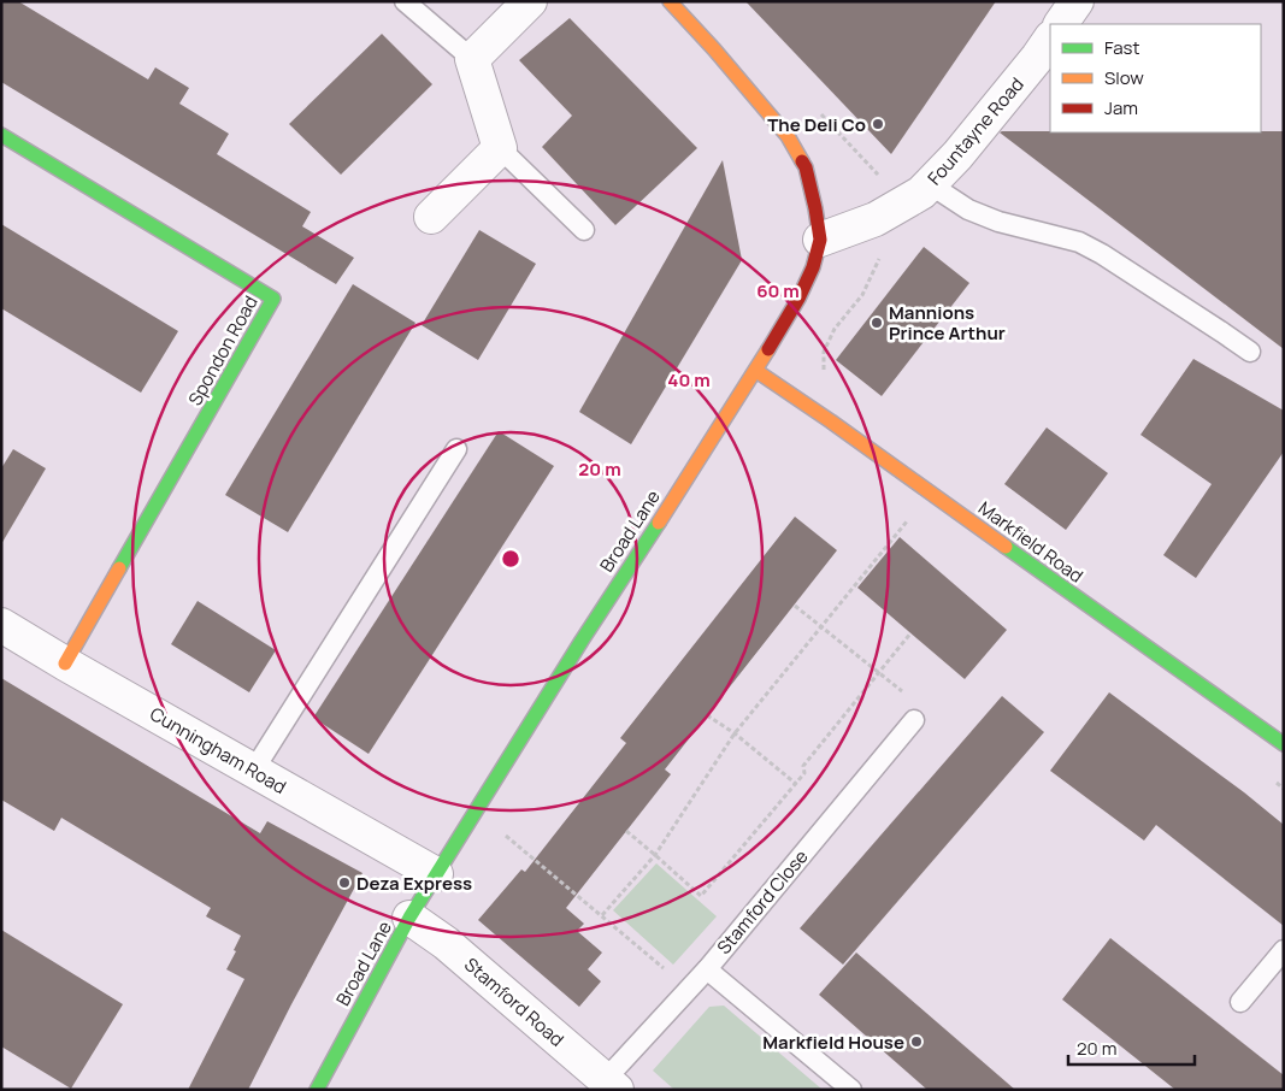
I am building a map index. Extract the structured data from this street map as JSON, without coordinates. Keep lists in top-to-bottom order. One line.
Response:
{"streets":{"street":["Fountayne Road","Spondon Road","Broad Lane","Markfield Road","Cunningham Road","Stamford Road"],"lane":["Stamford Close"]},"crossings":[["Fountayne Road","Broad Lane"],["Spondon Road","Cunningham Road"],["Broad Lane","Markfield Road"],["Broad Lane","Cunningham Road"],["Broad Lane","Stamford Road"],["Stamford Close","Stamford Road"]],"places":["The Deli Co","Mannions Prince Arthur","Deza Express","Markfield House"],"legend":["Fast","Slow","Jam"],"scale_bar":"20 m","rings":["60 m","40 m","20 m"]}
